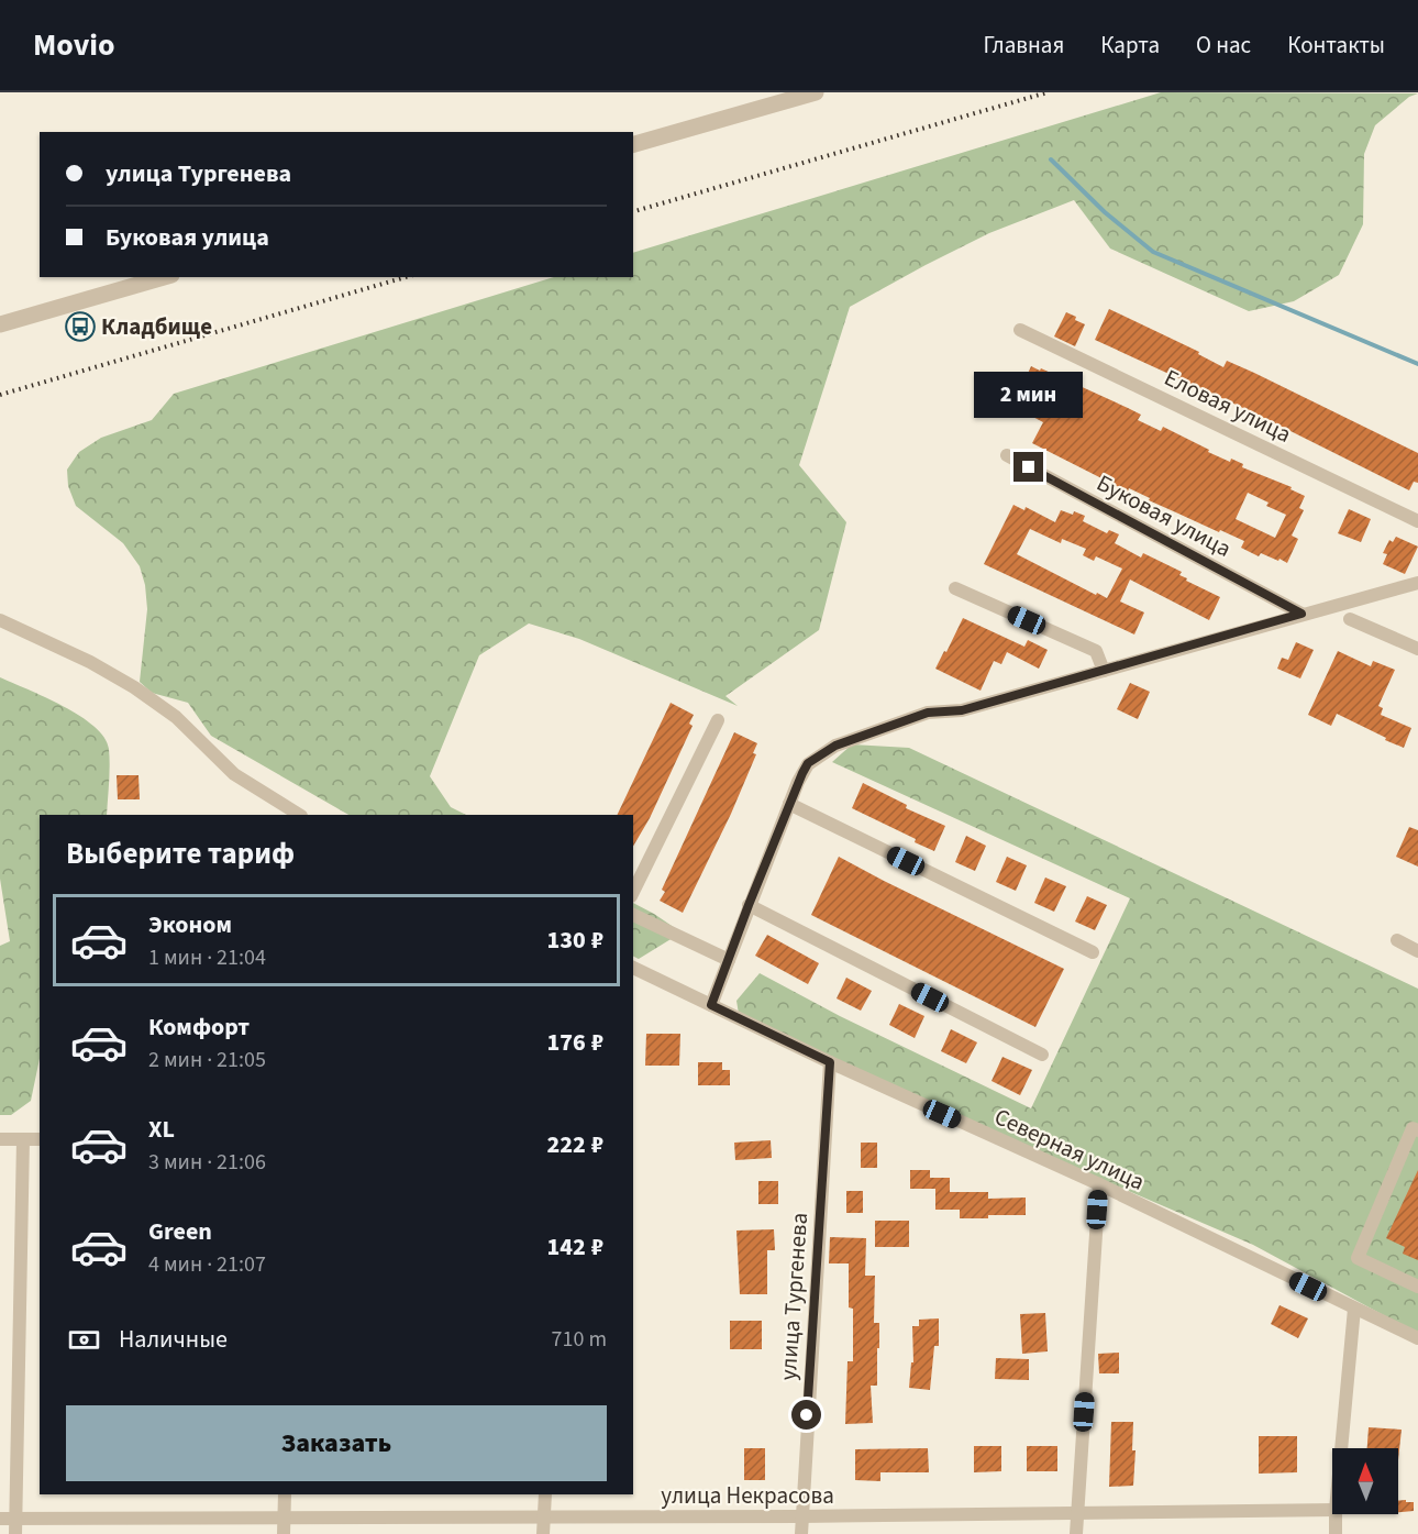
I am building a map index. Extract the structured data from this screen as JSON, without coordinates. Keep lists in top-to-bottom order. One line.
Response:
{"streets":{"street":["Еловая улица","Буковая улица","Северная улица","улица Тургенева","улица Некрасова"]},"crossings":[["Северная улица","улица Тургенева"],["улица Тургенева","улица Некрасова"]],"places":{"bus stop":["Кладбище"]},"north":"top","page":{"header":"Movio","nav":["Главная","Карта","О нас","Контакты"],"banner":["улица Тургенева","Буковая улица"],"bubble":"2 мин","heading":"Выберите тариф","list":[{"name":"Эконом","note":"1 мин · 21:04","value":"130 ₽"},{"name":"Комфорт","note":"2 мин · 21:05","value":"176 ₽"},{"name":"XL","note":"3 мин · 21:06","value":"222 ₽"},{"name":"Green","note":"4 мин · 21:07","value":"142 ₽"}],"pay":["Наличные","710 m"],"buttons":"Заказать"}}
